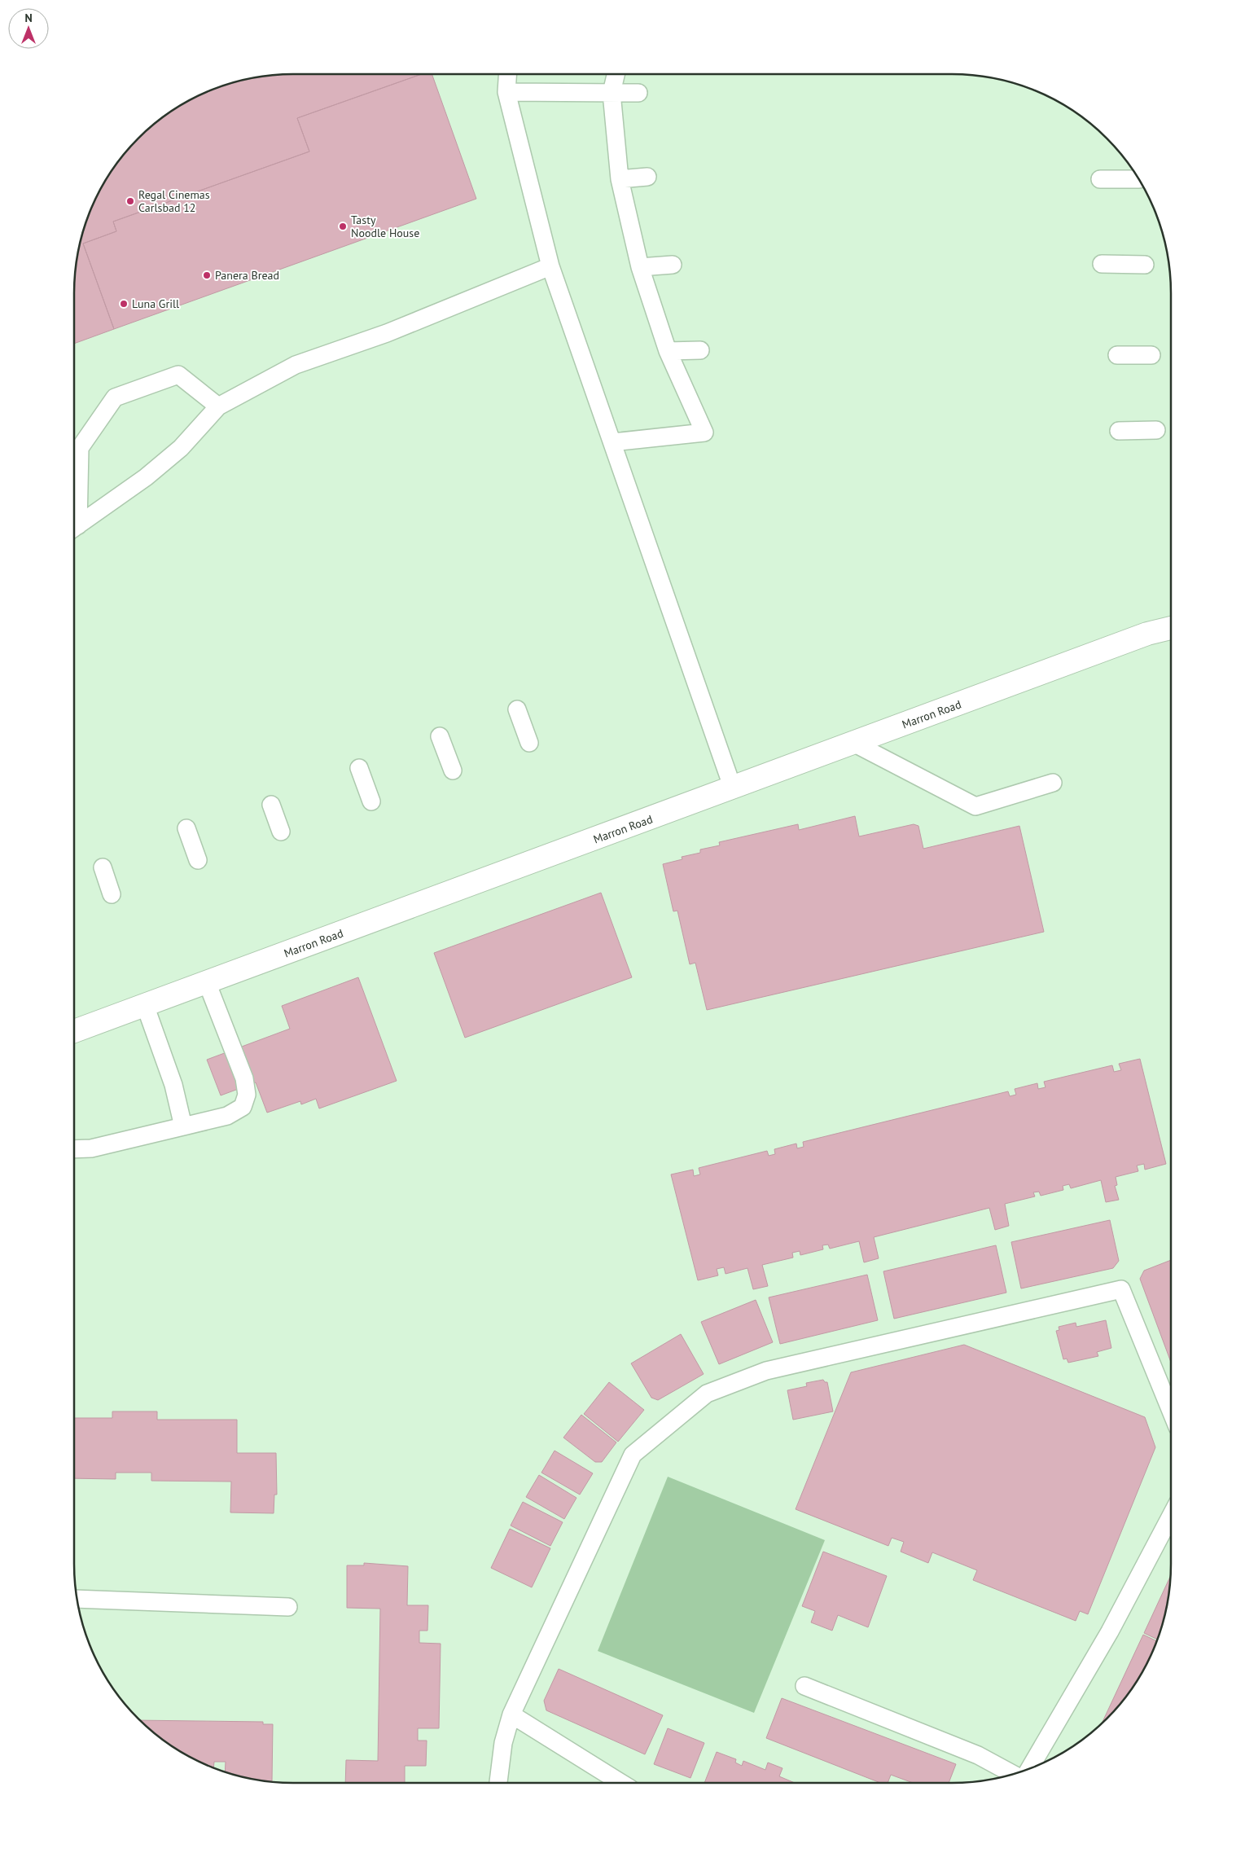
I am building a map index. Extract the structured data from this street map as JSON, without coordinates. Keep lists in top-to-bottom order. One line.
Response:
{"streets":{"main road":["Marron Road"]},"places":["Regal Cinemas Carlsbad 12","Tasty Noodle House","Panera Bread","Luna Grill"],"north":"top"}
